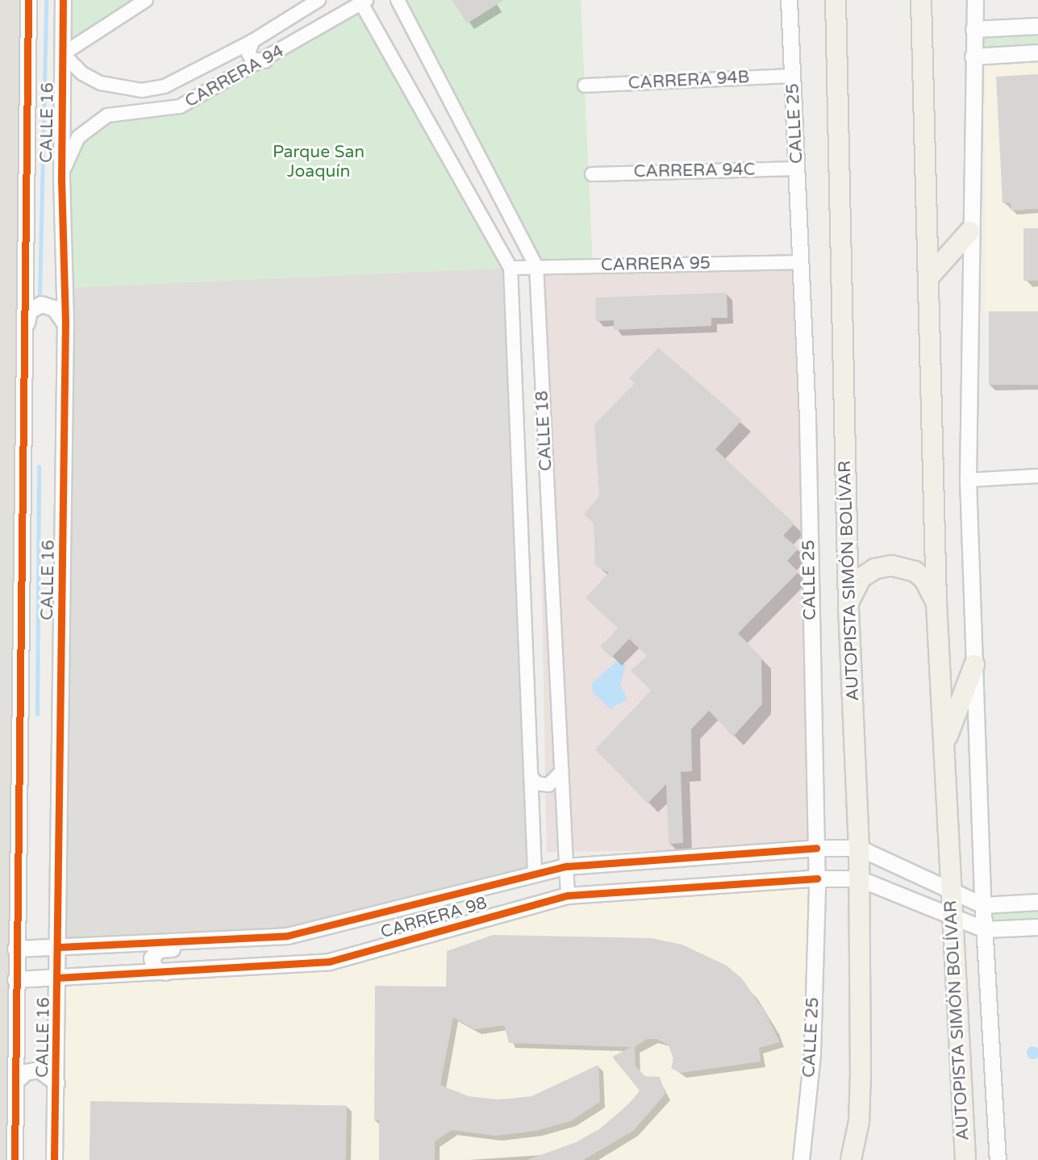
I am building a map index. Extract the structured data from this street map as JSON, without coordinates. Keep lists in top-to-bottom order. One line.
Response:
{"streets":{"highway":["AUTOPISTA SIMÓN BOLÍVAR"],"street":["CARRERA 94","CARRERA 94B","CALLE 16","CALLE 25","CARRERA 94C","CARRERA 95","CALLE 18","CARRERA 98"]},"crossings":[["CARRERA 94","CALLE 16"],["CARRERA 94","CALLE 18"],["CARRERA 94B","CALLE 25"],["CALLE 16","CARRERA 98"],["CALLE 25","CARRERA 94C"],["CALLE 25","CARRERA 95"],["CALLE 25","CARRERA 98"],["CARRERA 95","CALLE 18"],["CALLE 18","CARRERA 98"],["AUTOPISTA SIMÓN BOLÍVAR","CARRERA 98"]],"parks":["Parque San Joaquín"]}
